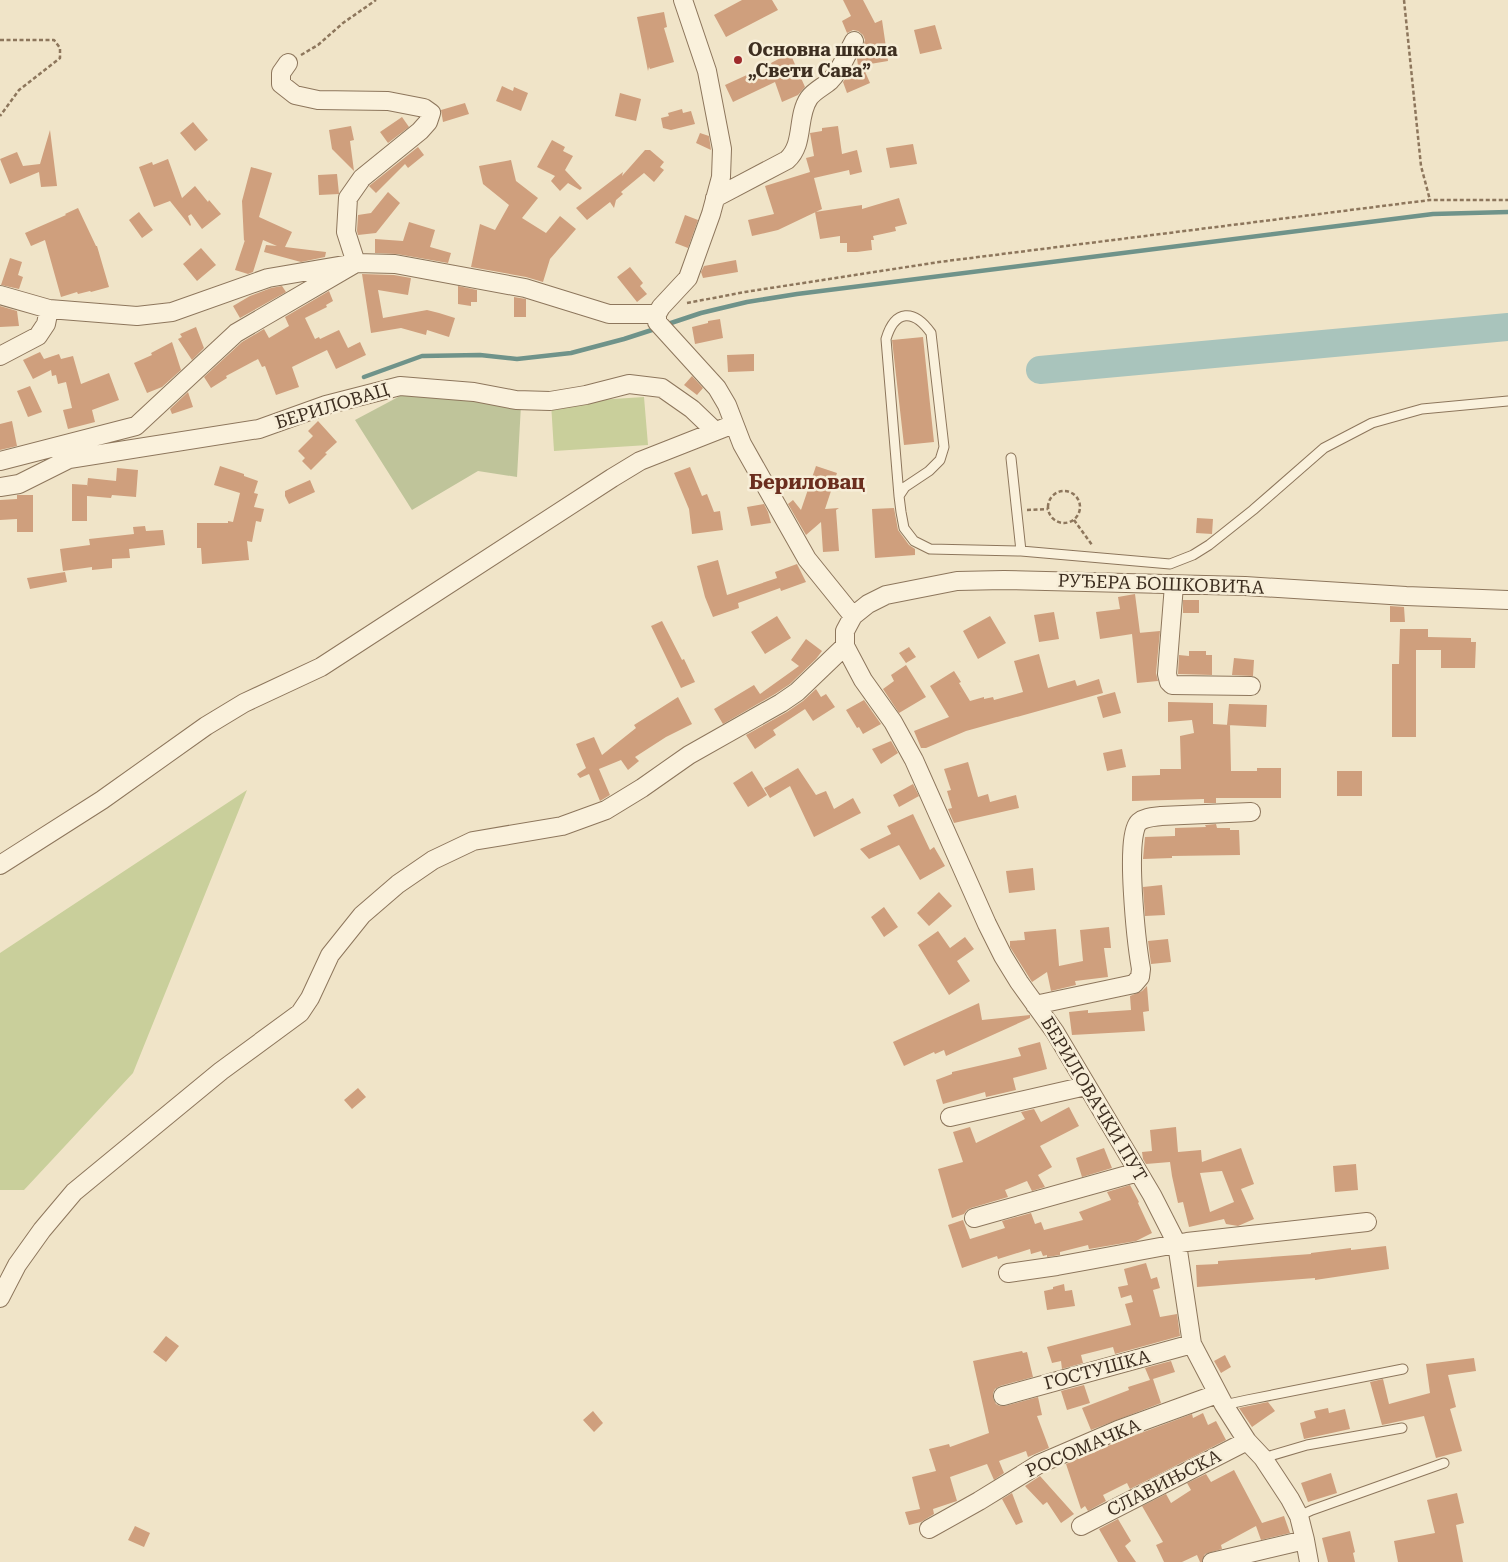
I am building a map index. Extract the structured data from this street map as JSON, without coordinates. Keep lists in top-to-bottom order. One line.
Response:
{"streets":{"street":["БЕРИЛОВАЦ","РУЂЕРА БОШКОВИЋА","БЕРИЛОВАЧКИ ПУТ","ГОСТУШКА","РОСОМАЧКА","СЛАВИЊСКА"]},"crossings":[["БЕРИЛОВАЧКИ ПУТ","ГОСТУШКА"],["БЕРИЛОВАЧКИ ПУТ","РОСОМАЧКА"],["БЕРИЛОВАЧКИ ПУТ","СЛАВИЊСКА"]],"districts":["Бериловац"],"places":["Основна школа „Свети Сава”"]}
